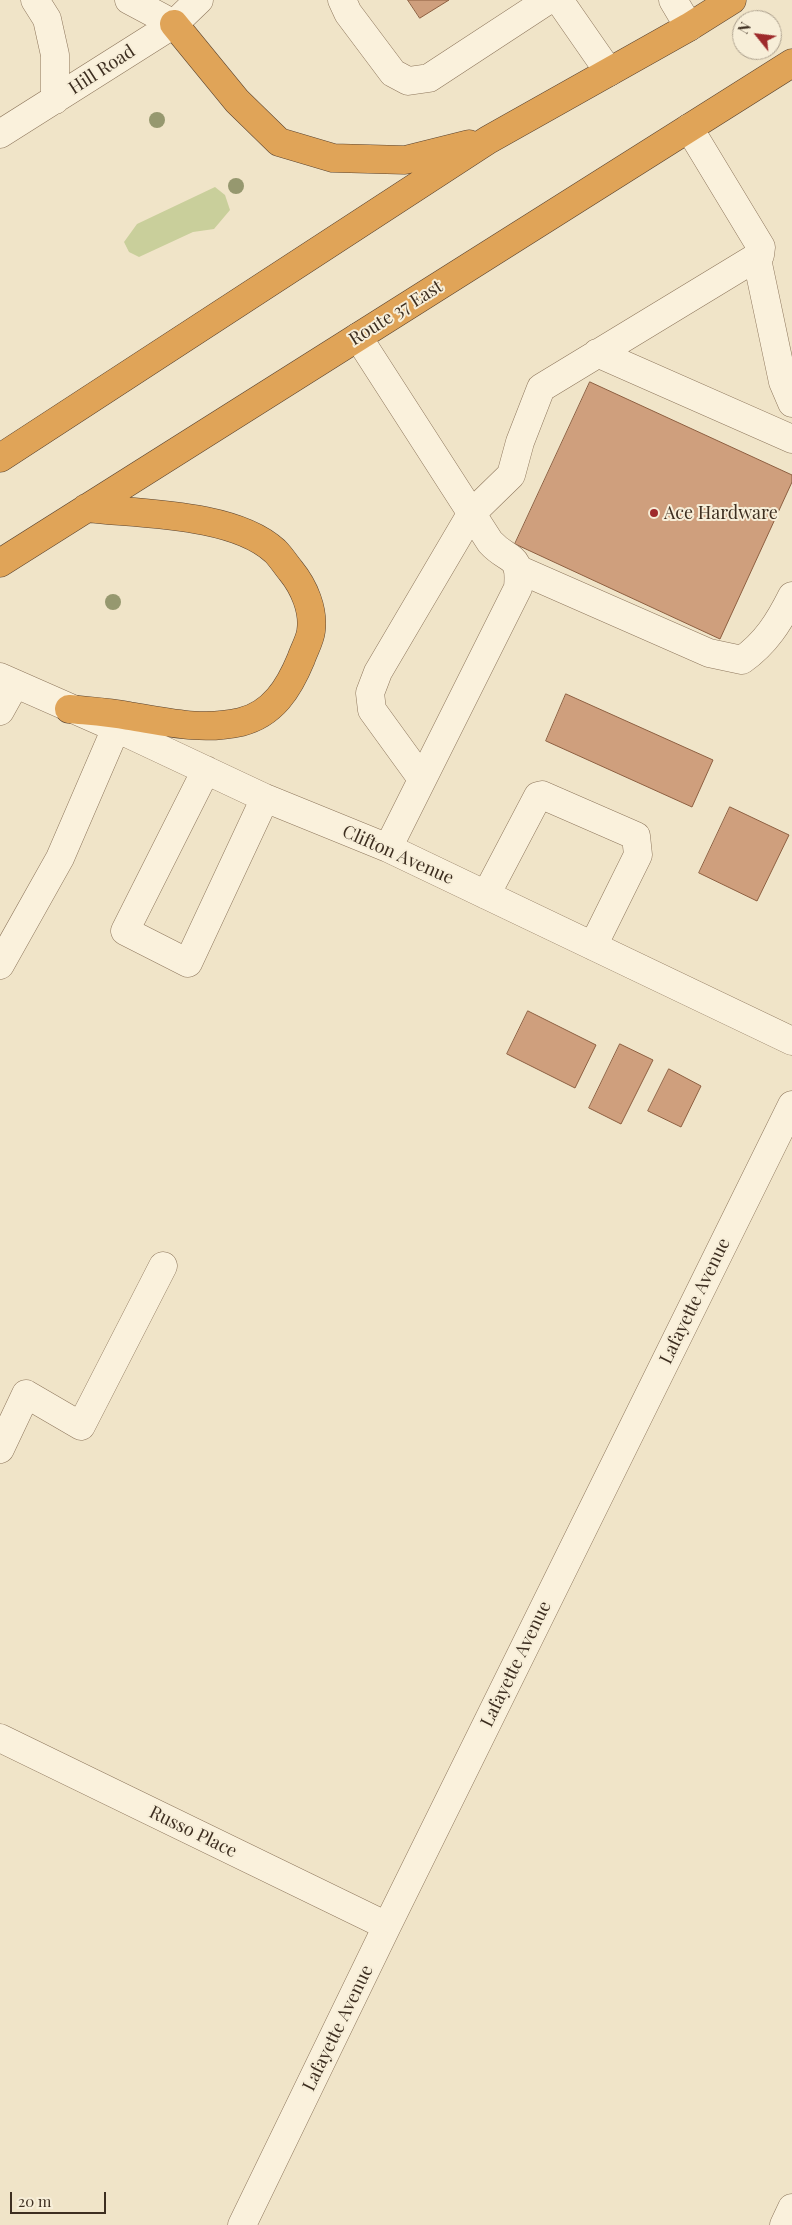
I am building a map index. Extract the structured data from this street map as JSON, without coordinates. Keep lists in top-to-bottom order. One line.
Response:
{"streets":{"highway":["Route 37 East"],"street":["Hill Road","Clifton Avenue","Lafayette Avenue","Russo Place"]},"crossings":[["Lafayette Avenue","Russo Place"]],"places":["Ace Hardware"],"scale_bar":"20 m","north":"top left"}
